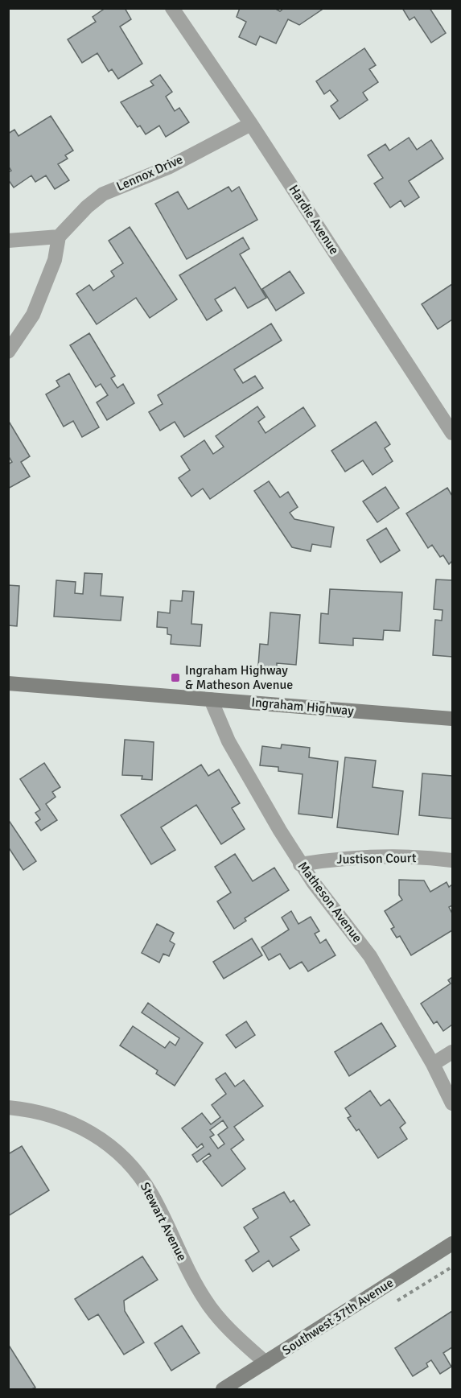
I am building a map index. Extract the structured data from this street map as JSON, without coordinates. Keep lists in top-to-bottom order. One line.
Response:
{"streets":{"main road":["Ingraham Highway","Southwest 37th Avenue"],"street":["Lennox Drive","Hardie Avenue","Justison Court","Matheson Avenue","Stewart Avenue"]},"crossings":[["Lennox Drive","Hardie Avenue"],["Ingraham Highway","Matheson Avenue"],["Justison Court","Matheson Avenue"],["Stewart Avenue","Southwest 37th Avenue"]],"places":{"transit":["Ingraham Highway & Matheson Avenue"]}}
